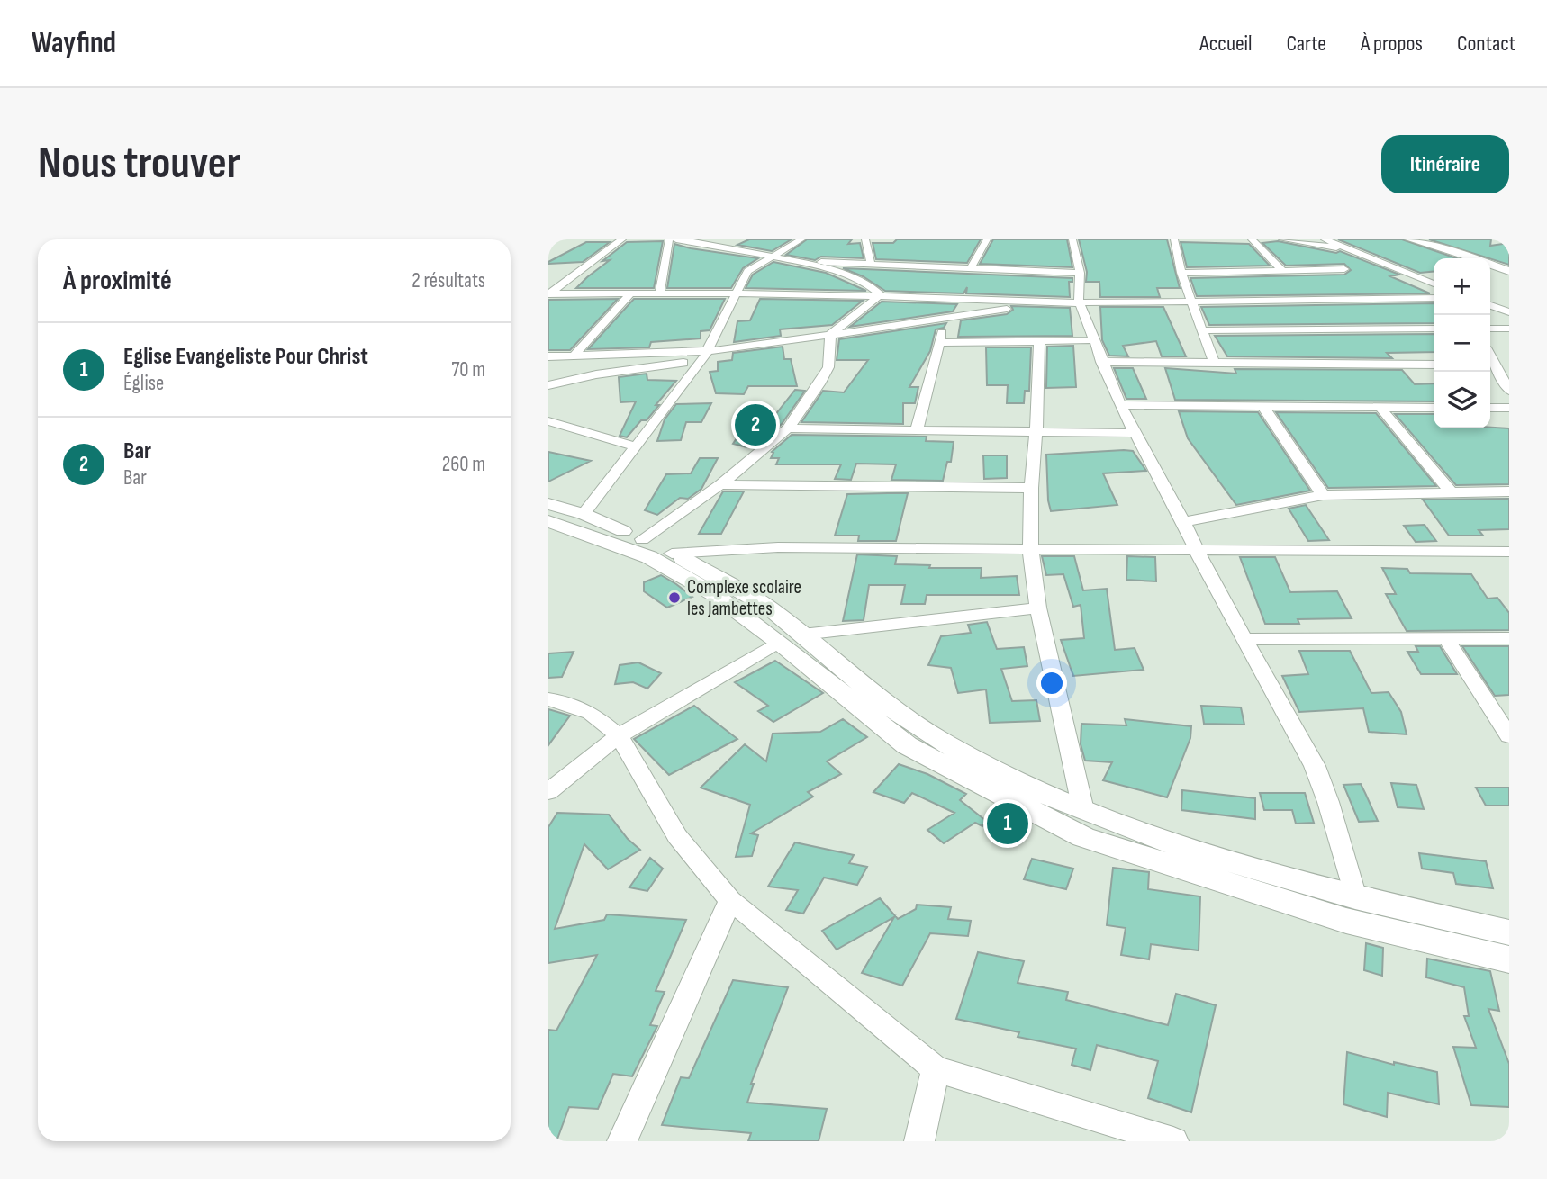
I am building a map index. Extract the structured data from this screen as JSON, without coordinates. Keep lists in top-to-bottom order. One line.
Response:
{"places":["Complexe scolaire les Jambettes"],"page":{"header":"Wayfind","nav":["Accueil","Carte","À propos","Contact"],"buttons":"Itinéraire","title":"Nous trouver","heading":["À proximité","2 résultats"],"map_buttons":["+","−"],"list":[{"mark":"1","name":"Eglise Evangeliste Pour Christ","note":"Église","value":"70 m"},{"mark":"2","name":"Bar","note":"Bar","value":"260 m"}],"pins":["2","1"]}}
